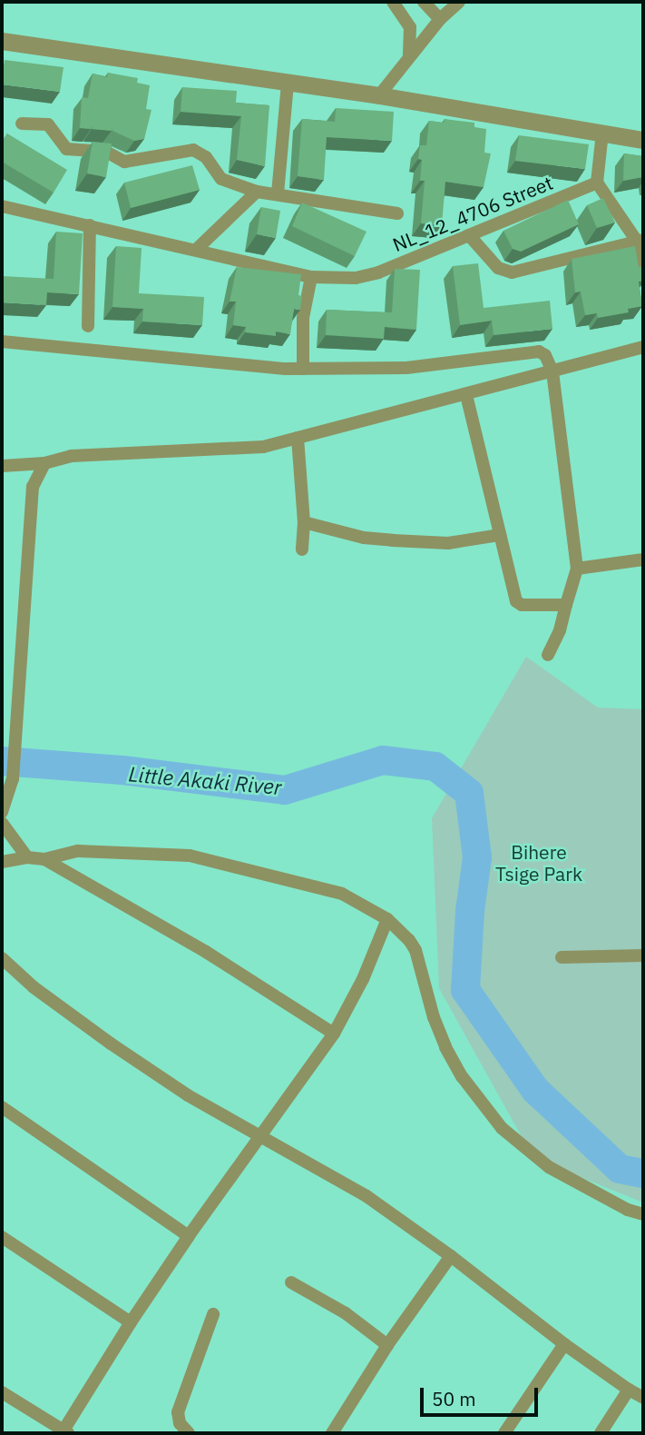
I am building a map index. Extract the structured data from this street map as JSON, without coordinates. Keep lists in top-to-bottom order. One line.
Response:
{"streets":{"street":["NL_12_4706 Street"]},"water":["Little Akaki River"],"parks":["Bihere Tsige Park"],"scale_bar":"50 m"}
